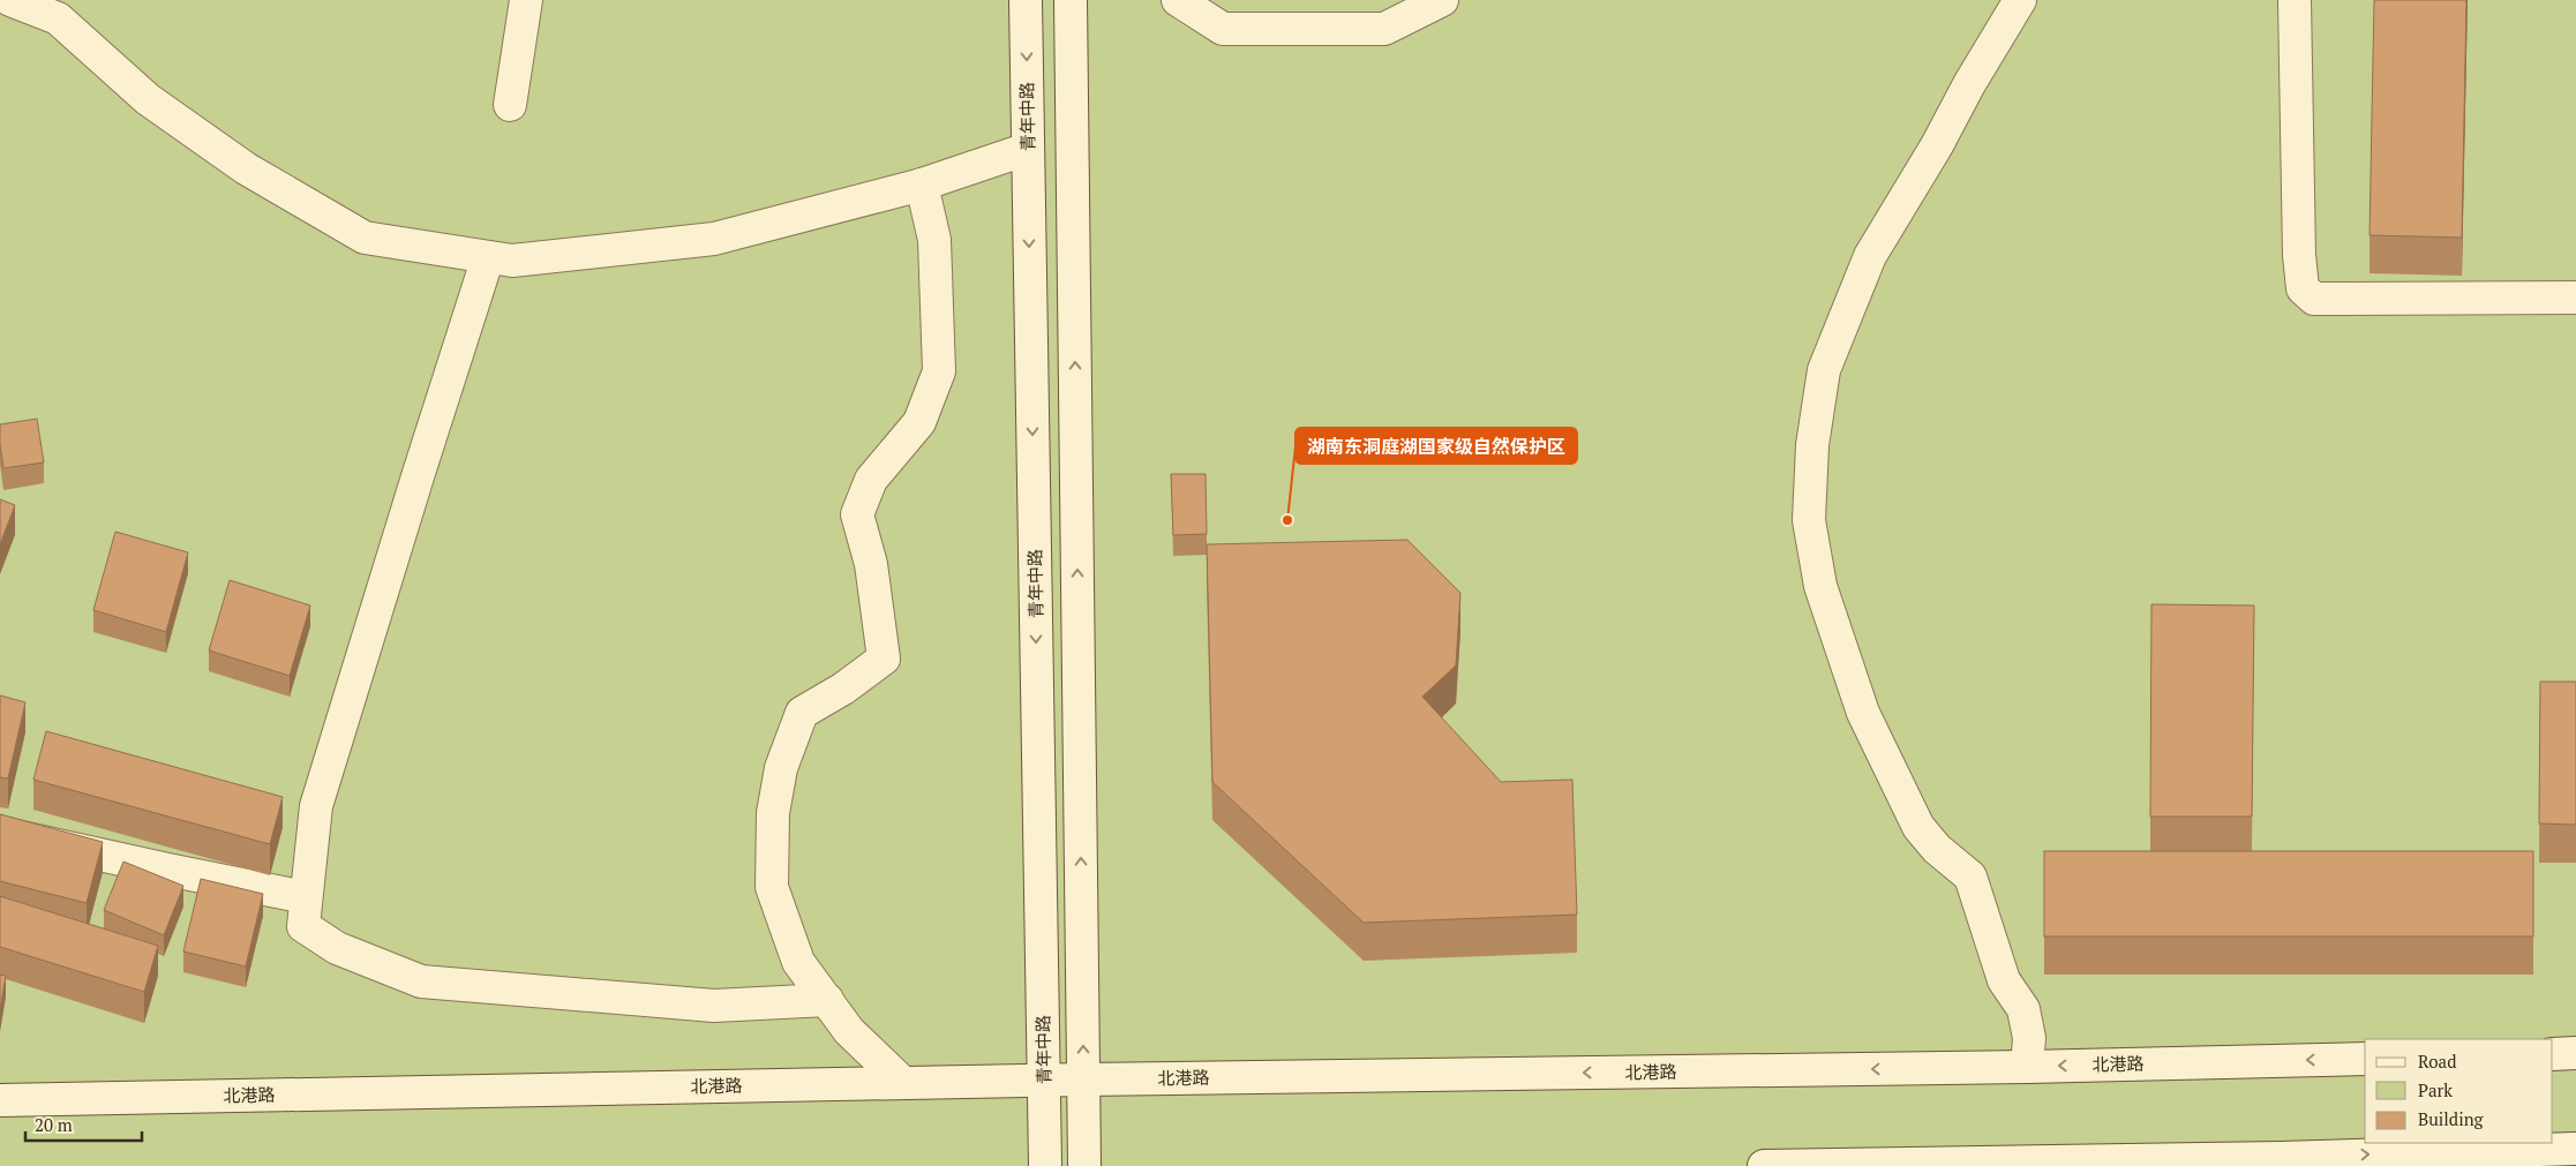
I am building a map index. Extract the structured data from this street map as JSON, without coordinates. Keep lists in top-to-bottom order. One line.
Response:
{"streets":{"street":["青年中路","北港路"]},"crossings":[["青年中路","北港路"]],"places":["湖南东洞庭湖国家级自然保护区"],"legend":["Road","Park","Building"],"scale_bar":"20 m"}
